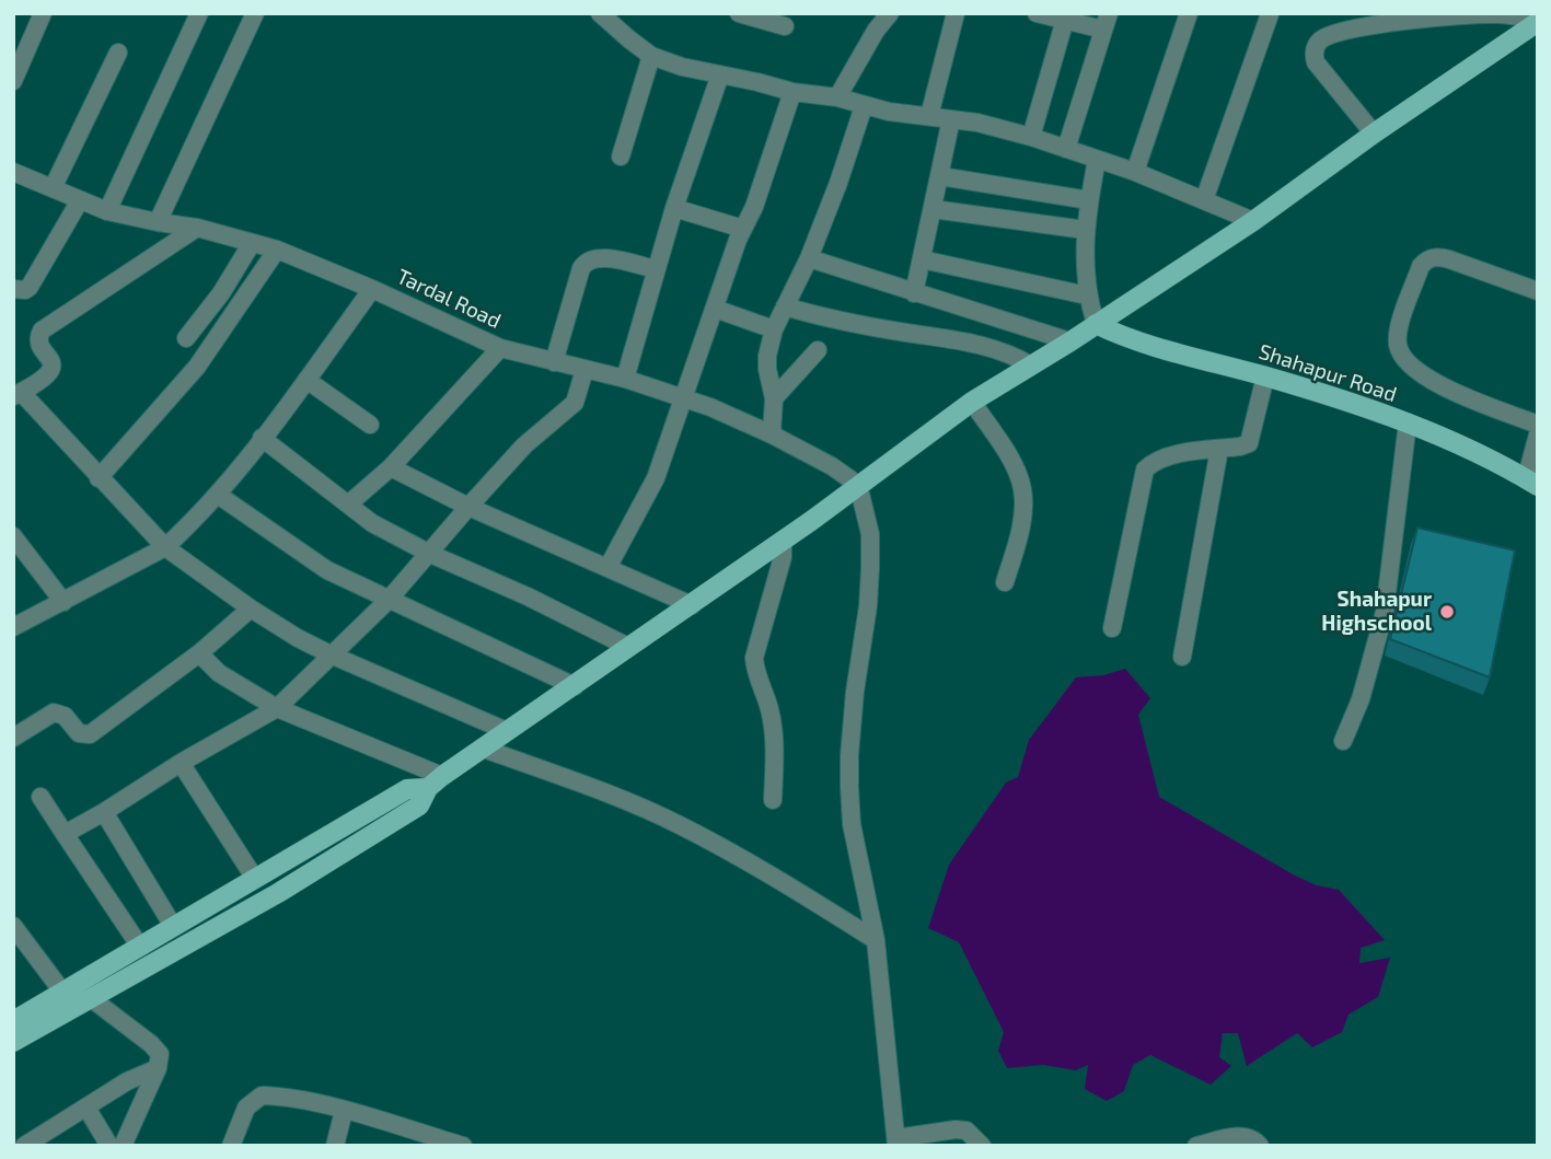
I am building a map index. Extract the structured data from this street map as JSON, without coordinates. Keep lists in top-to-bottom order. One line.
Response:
{"streets":{"main road":["Shahapur Road"],"street":["Tardal Road"]},"places":["Shahapur Highschool"]}
